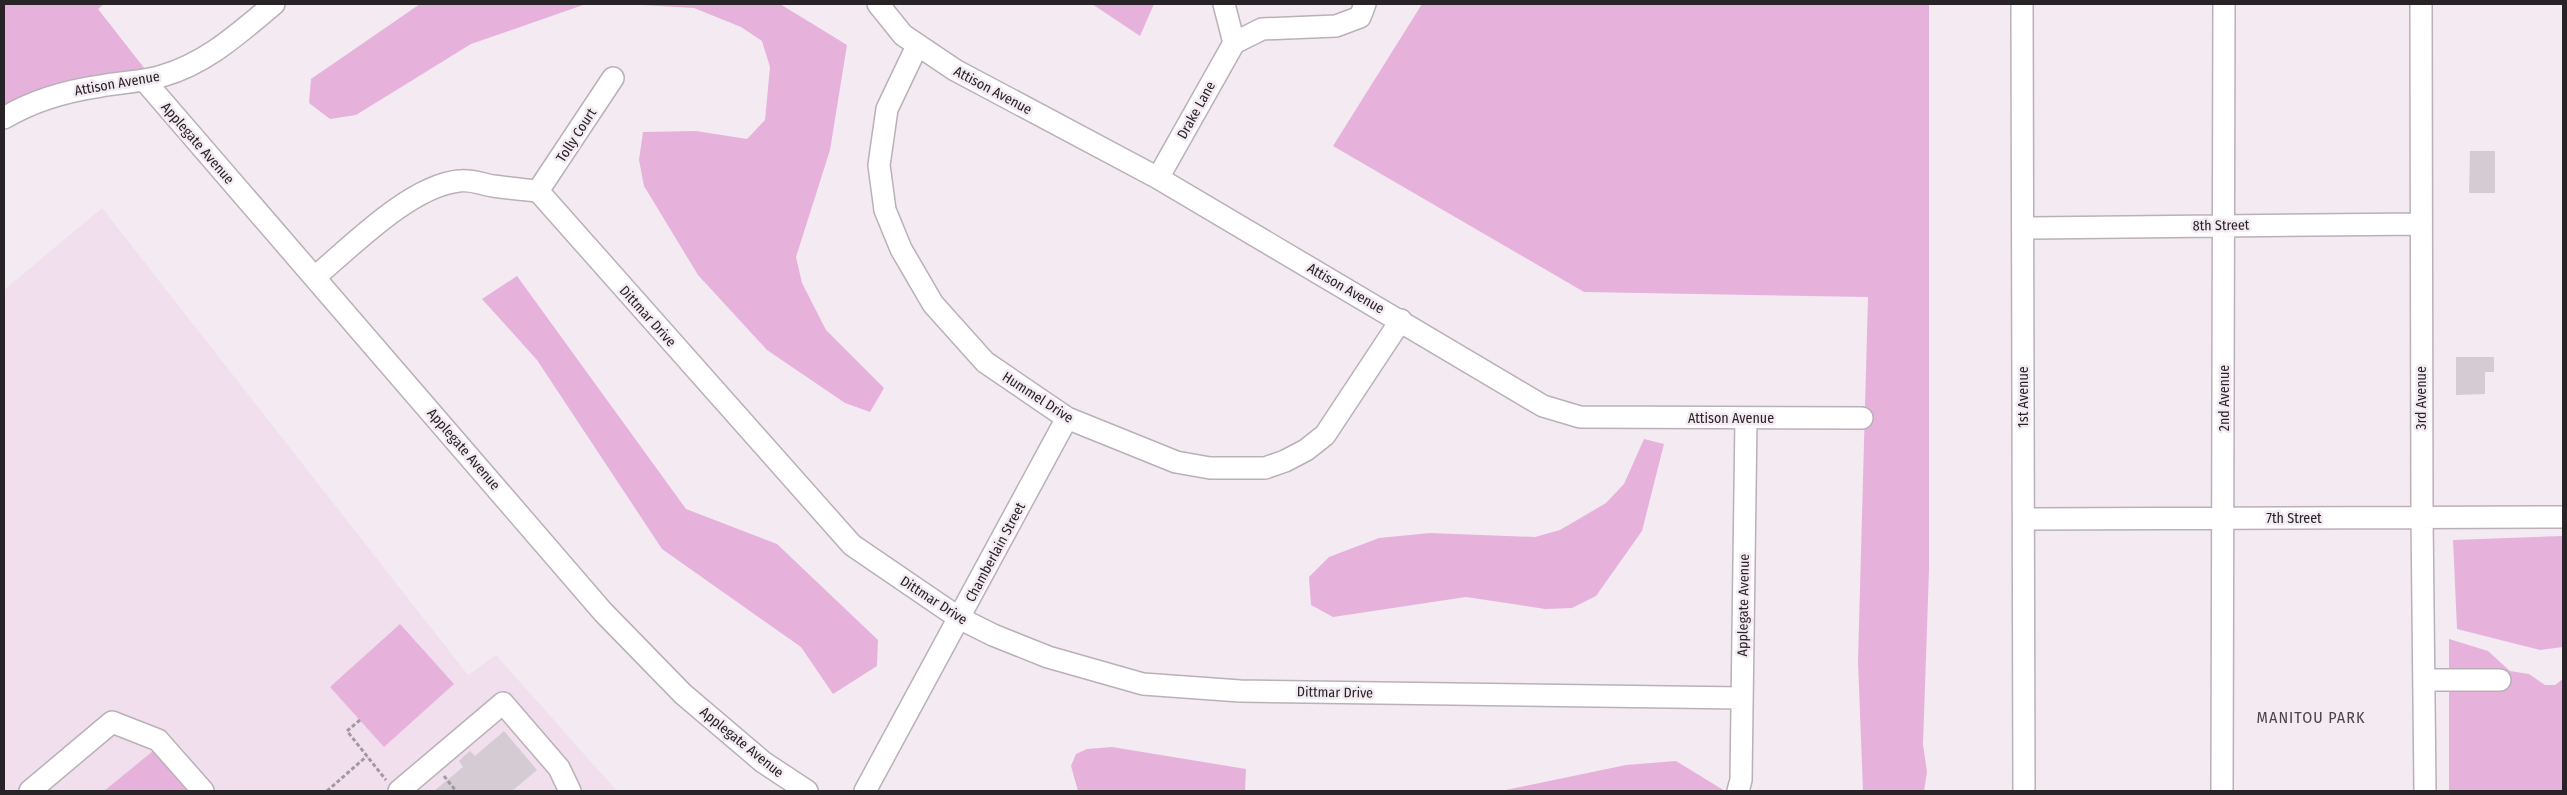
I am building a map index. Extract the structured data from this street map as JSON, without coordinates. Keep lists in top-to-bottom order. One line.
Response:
{"streets":{"street":["Attison Avenue","Drake Lane","Tolly Court","Applegate Avenue","8th Street","Dittmar Drive","Hummel Drive","1st Avenue","2nd Avenue","3rd Avenue","7th Street","Chamberlain Street"]},"crossings":[["Attison Avenue","Drake Lane"],["Attison Avenue","Applegate Avenue"],["Attison Avenue","Hummel Drive"],["Tolly Court","Dittmar Drive"],["Applegate Avenue","Dittmar Drive"],["8th Street","1st Avenue"],["8th Street","2nd Avenue"],["8th Street","3rd Avenue"],["Dittmar Drive","Chamberlain Street"],["Hummel Drive","Chamberlain Street"],["1st Avenue","7th Street"],["2nd Avenue","7th Street"],["3rd Avenue","7th Street"]],"districts":["MANITOU PARK"]}
